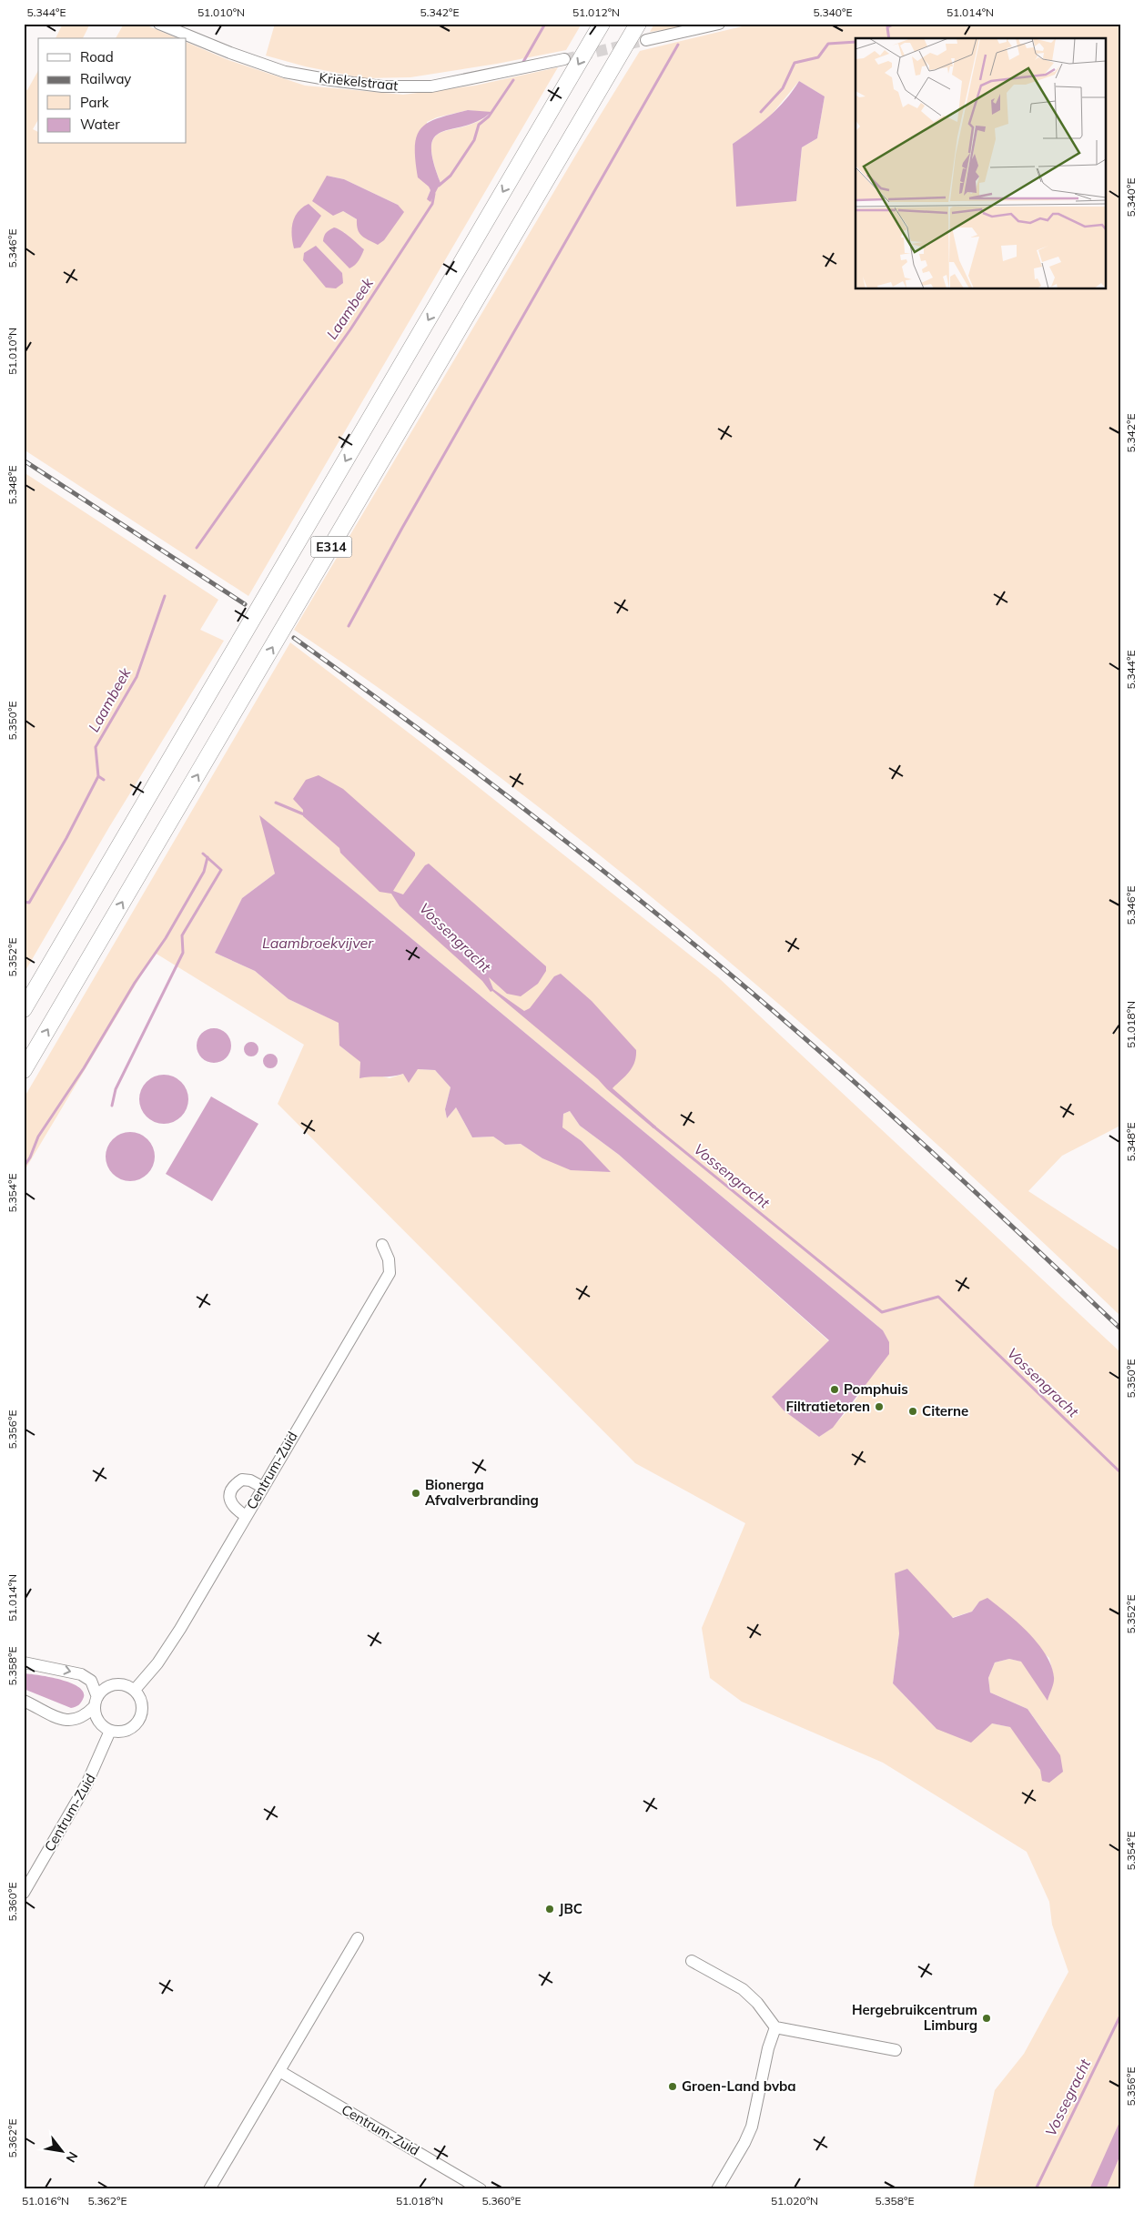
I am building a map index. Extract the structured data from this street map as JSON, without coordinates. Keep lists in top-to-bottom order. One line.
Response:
{"streets":{"highway":["E314"],"street":["Kriekelstraat","Centrum-Zuid"]},"water":["Laambeek","Vossengracht","Laambroekvijver","Vossegracht"],"places":["Pomphuis","Filtratietoren","Citerne","Bionerga Afvalverbranding","JBC","Hergebruikcentrum Limburg","Groen-Land bvba"],"legend":["Road","Railway","Park","Water"],"north":"bottom right","coordinates":["5.344°E","51.010°N","5.342°E","51.012°N","5.340°E","51.014°N","5.346°E","5.348°E","5.350°E","5.352°E","51.018°N","5.354°E","5.356°E","5.358°E","5.360°E","5.362°E","51.016°N","51.020°N"]}
